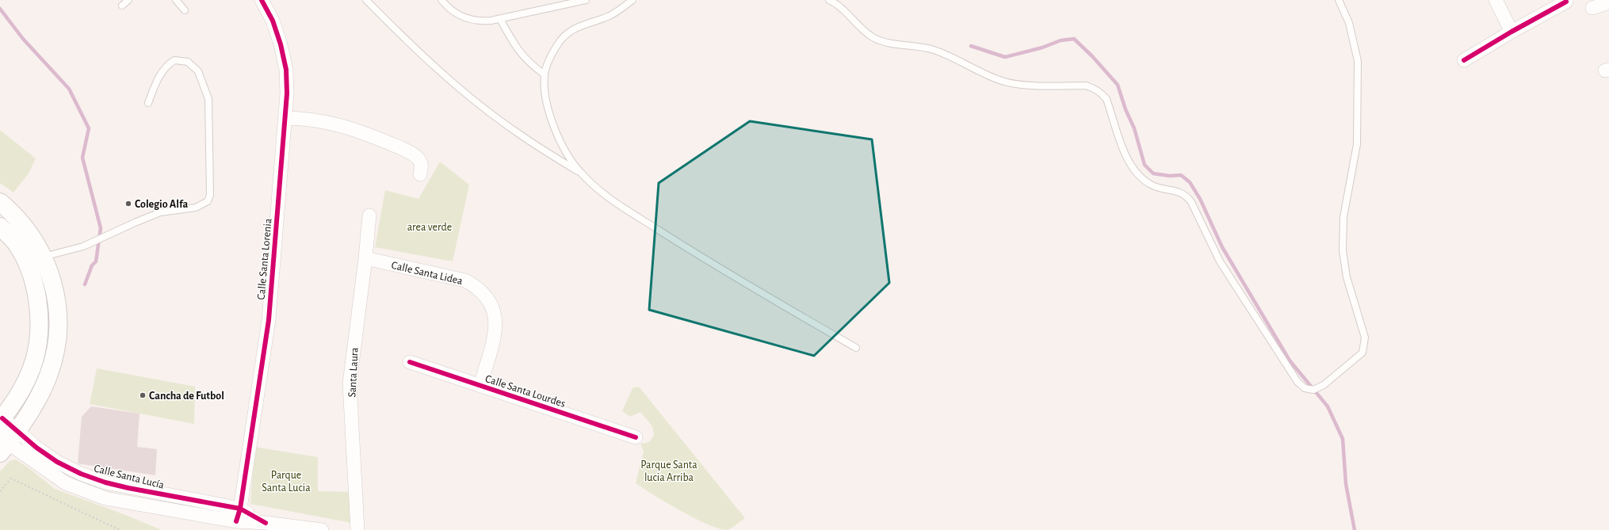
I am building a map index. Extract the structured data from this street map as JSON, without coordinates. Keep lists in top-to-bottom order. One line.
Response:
{"streets":{"street":["Calle Santa Lorenia","Calle Santa Lidea","Santa Laura","Calle Santa Lourdes","Calle Santa Lucía"]},"crossings":[["Calle Santa Lorenia","Calle Santa Lucía"],["Calle Santa Lidea","Santa Laura"],["Calle Santa Lidea","Calle Santa Lourdes"]],"parks":["area verde","Parque Santa lucia Arriba","Parque Santa Lucia"],"places":["Colegio Alfa","Cancha de Futbol"]}
